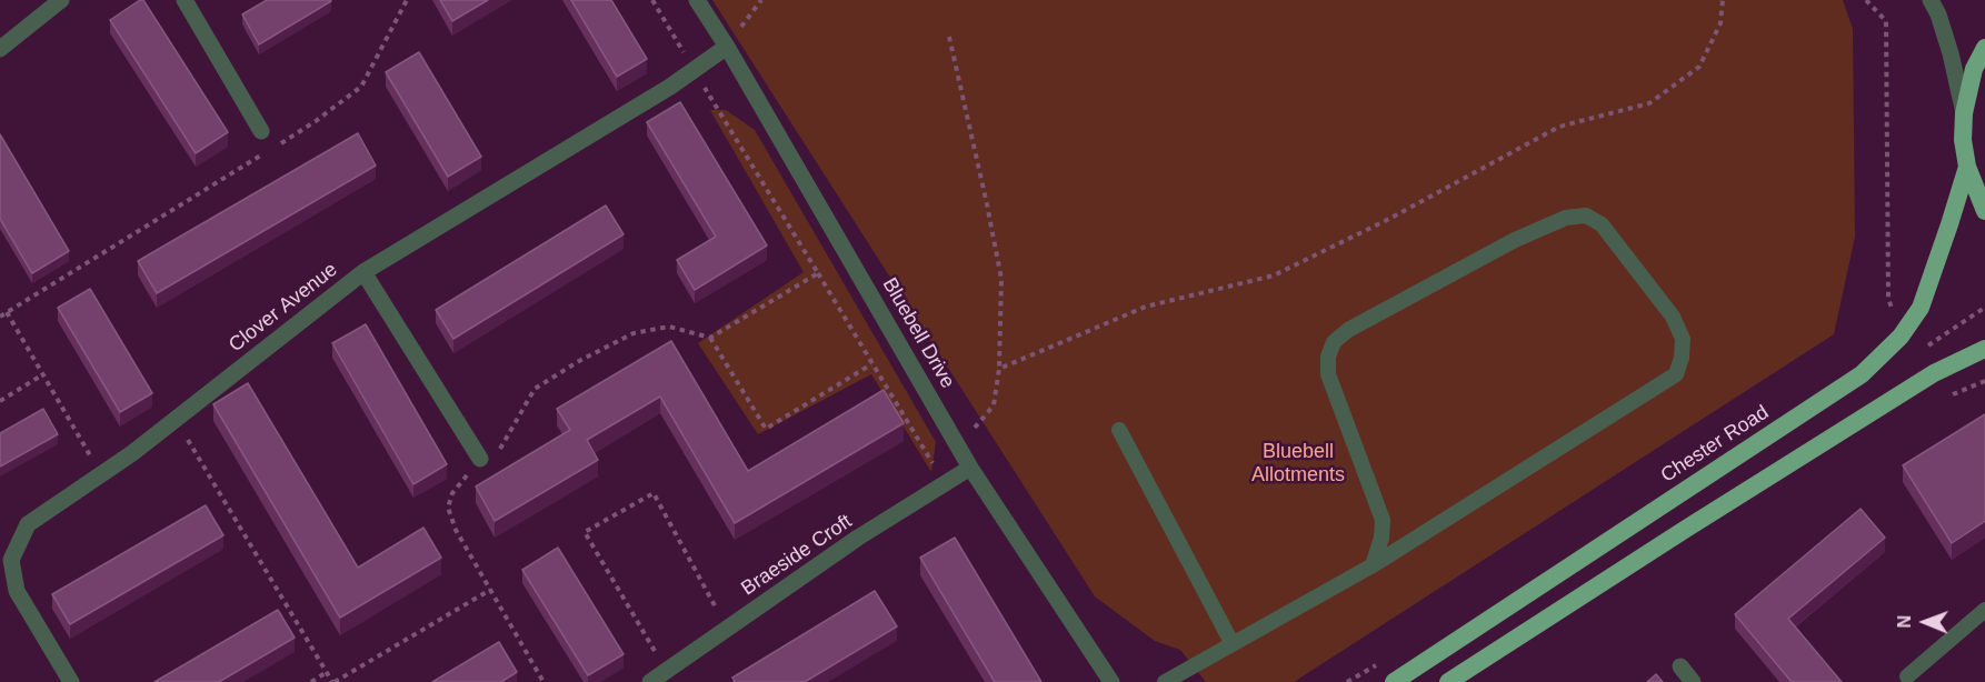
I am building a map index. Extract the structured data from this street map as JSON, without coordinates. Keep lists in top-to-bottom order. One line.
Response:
{"streets":{"highway":["Chester Road"],"street":["Clover Avenue","Bluebell Drive","Braeside Croft"]},"crossings":[["Clover Avenue","Bluebell Drive"],["Bluebell Drive","Braeside Croft"]],"parks":["Bluebell Allotments"],"north":"left"}
